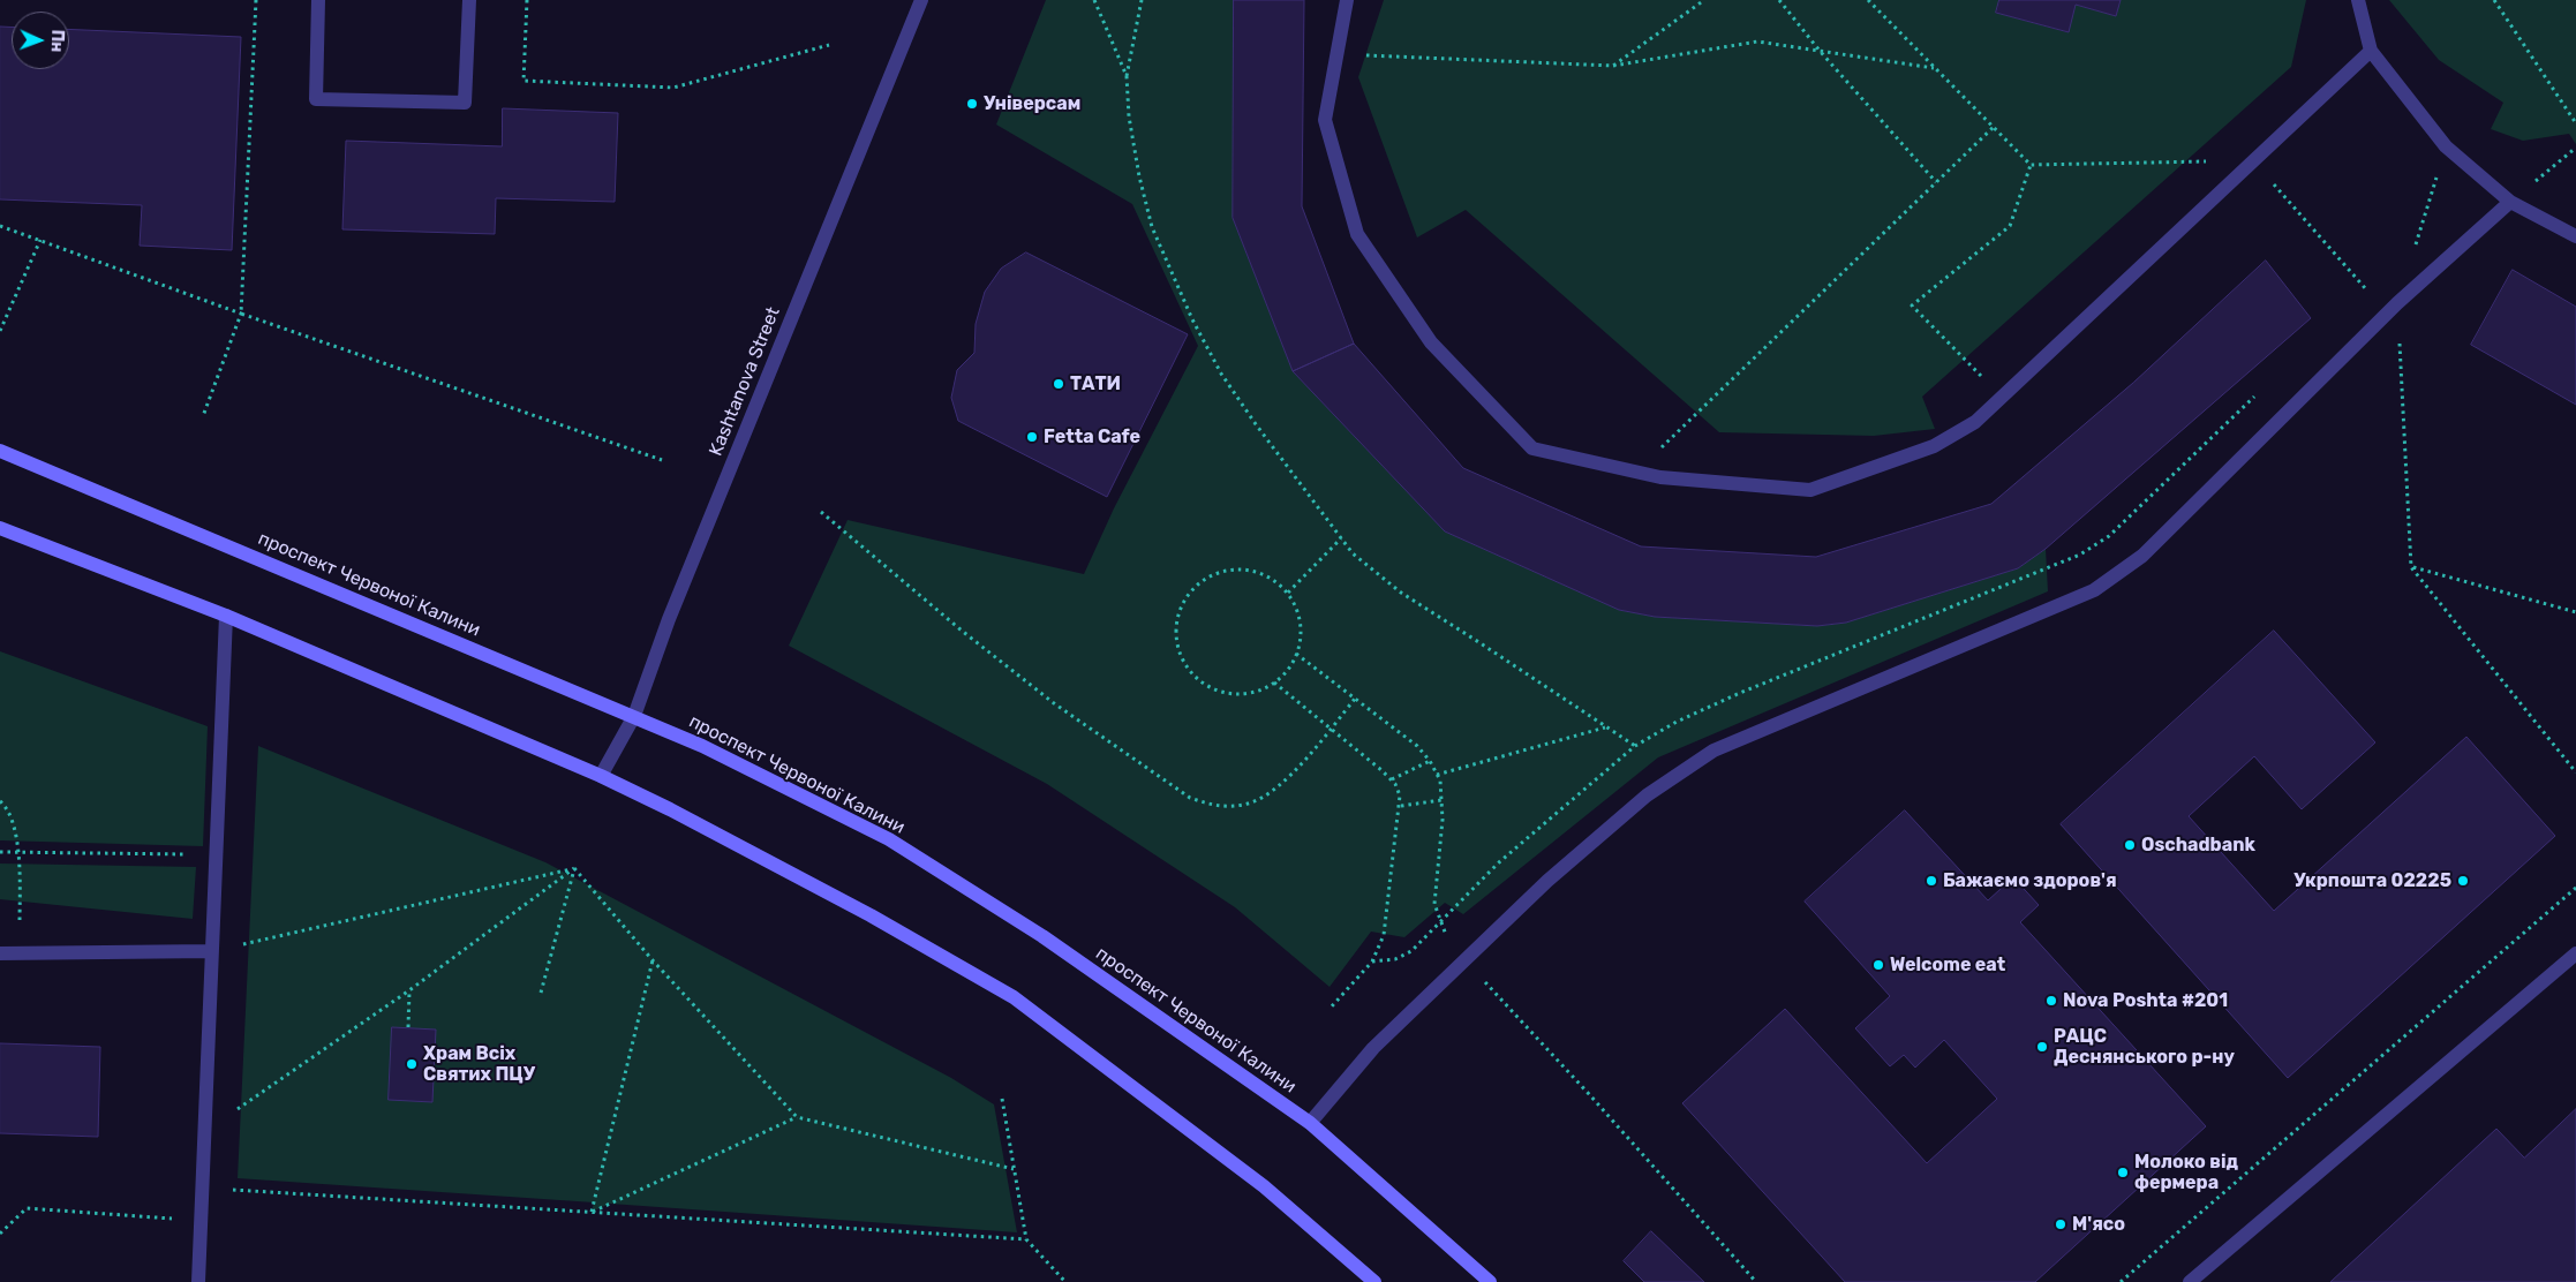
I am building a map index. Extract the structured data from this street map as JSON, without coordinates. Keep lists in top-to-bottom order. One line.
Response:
{"streets":{"main road":["проспект Червоної Калини"],"street":["Kashtanova Street"]},"crossings":[["Kashtanova Street","проспект Червоної Калини"]],"places":["Універсам","ТАТИ","Fetta Cafe","Oschadbank","Бажаємо здоров'я","Укрпошта 02225","Welcome eat","Nova Poshta #201","РАЦС Деснянського р-ну","Храм Всіх Святих ПЦУ","Молоко від фермера","М'ясо"],"north":"right"}
